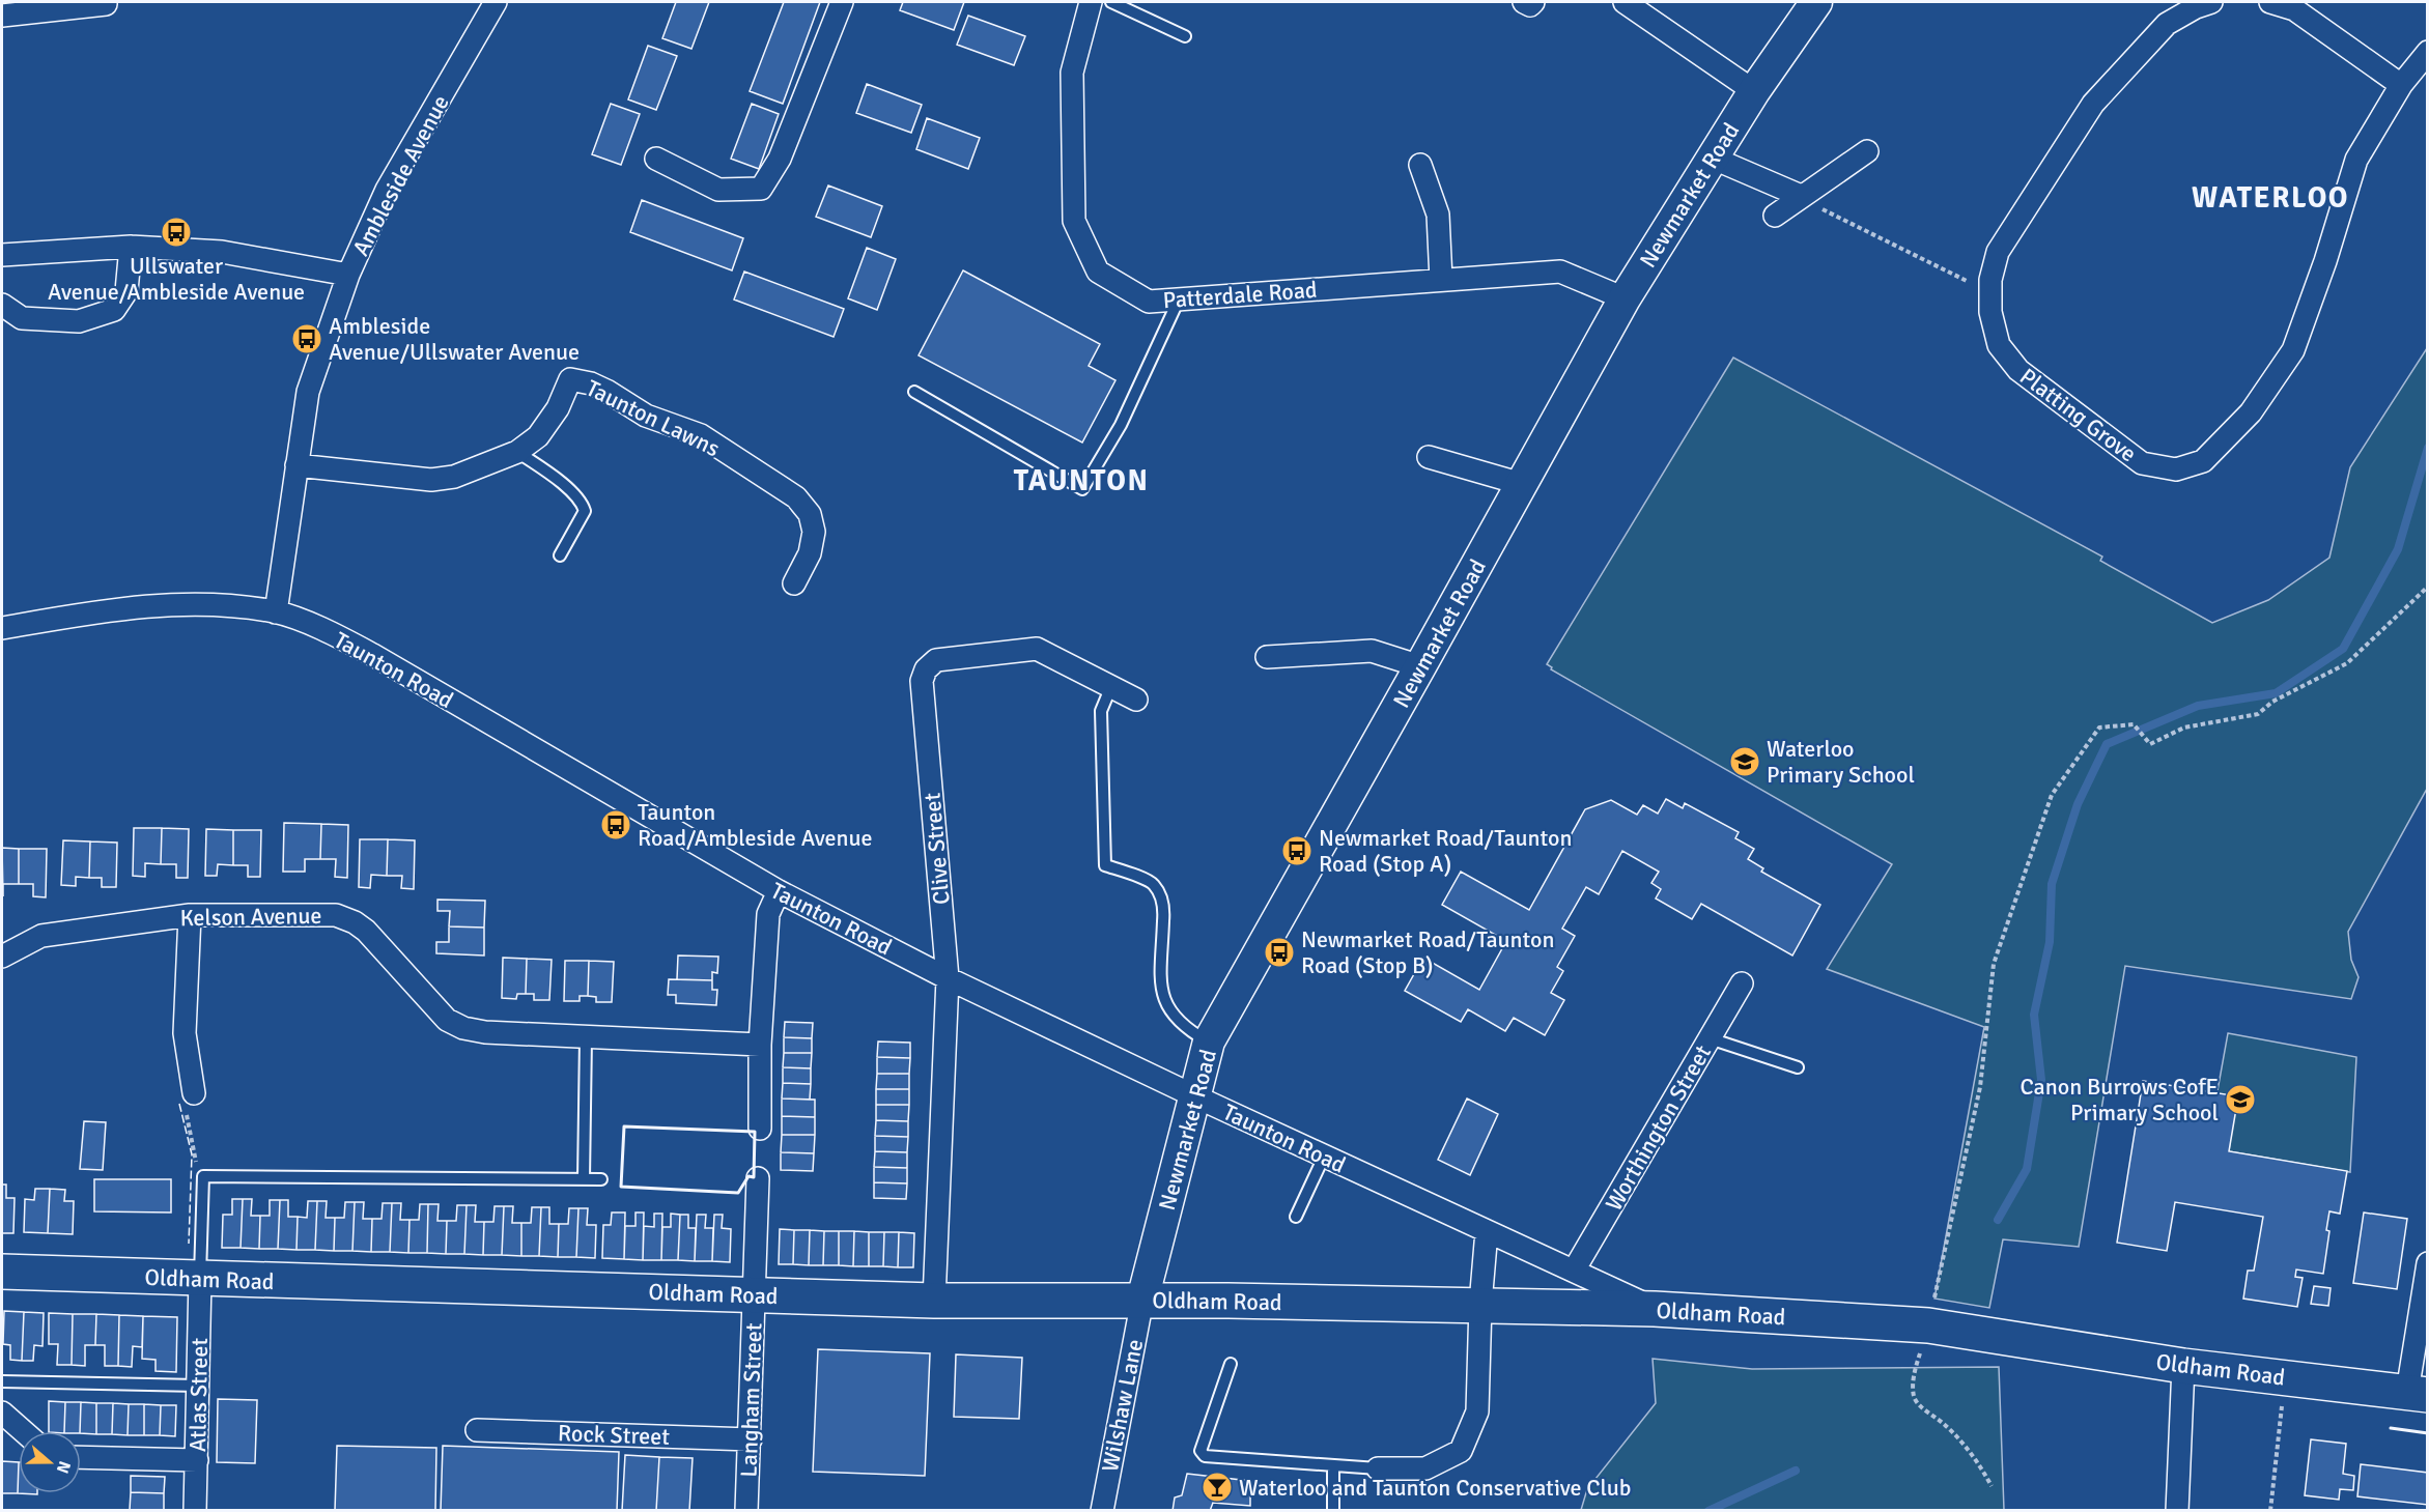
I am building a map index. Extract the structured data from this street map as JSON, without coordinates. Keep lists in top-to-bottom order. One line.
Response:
{"streets":{"highway":["Oldham Road"],"street":["Ambleside Avenue","Newmarket Road","Patterdale Road","Platting Grove","Taunton Lawns","Taunton Road","Clive Street","Kelson Avenue","Worthington Street","Atlas Street","Langham Street","Wilshaw Lane","Rock Street"]},"crossings":[["Ambleside Avenue","Taunton Lawns"],["Ambleside Avenue","Taunton Road"],["Newmarket Road","Patterdale Road"],["Newmarket Road","Taunton Road"],["Newmarket Road","Oldham Road"],["Newmarket Road","Wilshaw Lane"],["Taunton Road","Clive Street"],["Taunton Road","Worthington Street"],["Taunton Road","Oldham Road"],["Clive Street","Oldham Road"],["Oldham Road","Atlas Street"],["Oldham Road","Langham Street"],["Oldham Road","Wilshaw Lane"],["Langham Street","Rock Street"]],"districts":["WATERLOO","TAUNTON"],"places":{"bus stop":["Ullswater Avenue/Ambleside Avenue","Ambleside Avenue/Ullswater Avenue","Taunton Road/Ambleside Avenue","Newmarket Road/Taunton Road (Stop A)","Newmarket Road/Taunton Road (Stop B)"],"school or university":["Waterloo Primary School","Canon Burrows CofE Primary School"],"bar":["Waterloo and Taunton Conservative Club"]},"north":"right"}
